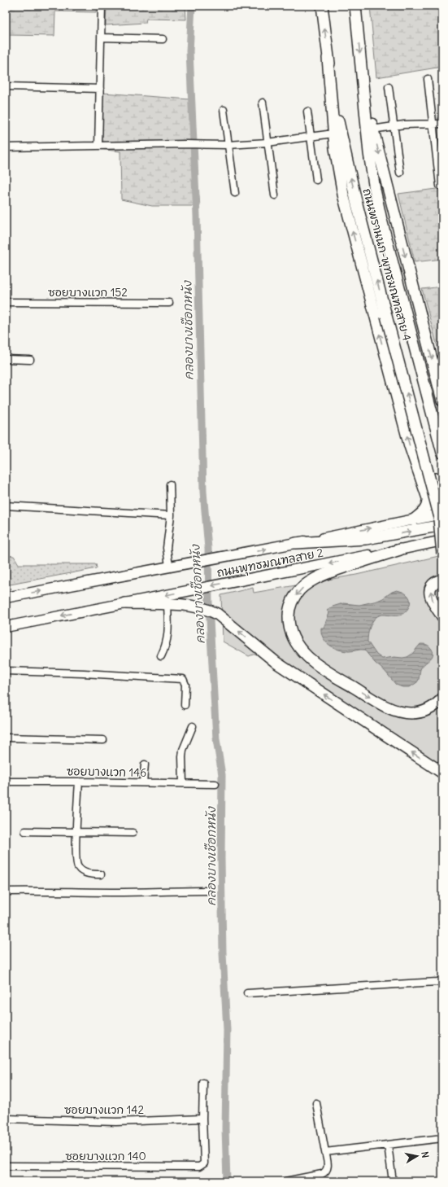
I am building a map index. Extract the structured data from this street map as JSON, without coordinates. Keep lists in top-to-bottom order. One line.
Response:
{"streets":{"main road":["ถนนพรานนก-พุทธมณฑลสาย 4","ถนนพุทธมณฑลสาย 2"],"street":["ซอยบางแวก 152","ซอยบางแวก 146","ซอยบางแวก 142","ซอยบางแวก 140"]},"crossings":[["ถนนพรานนก-พุทธมณฑลสาย 4","ถนนพุทธมณฑลสาย 2"],["ซอยบางแวก 142","ซอยบางแวก 140"]],"water":["คลองบางเชือกหนัง"],"north":"right"}
